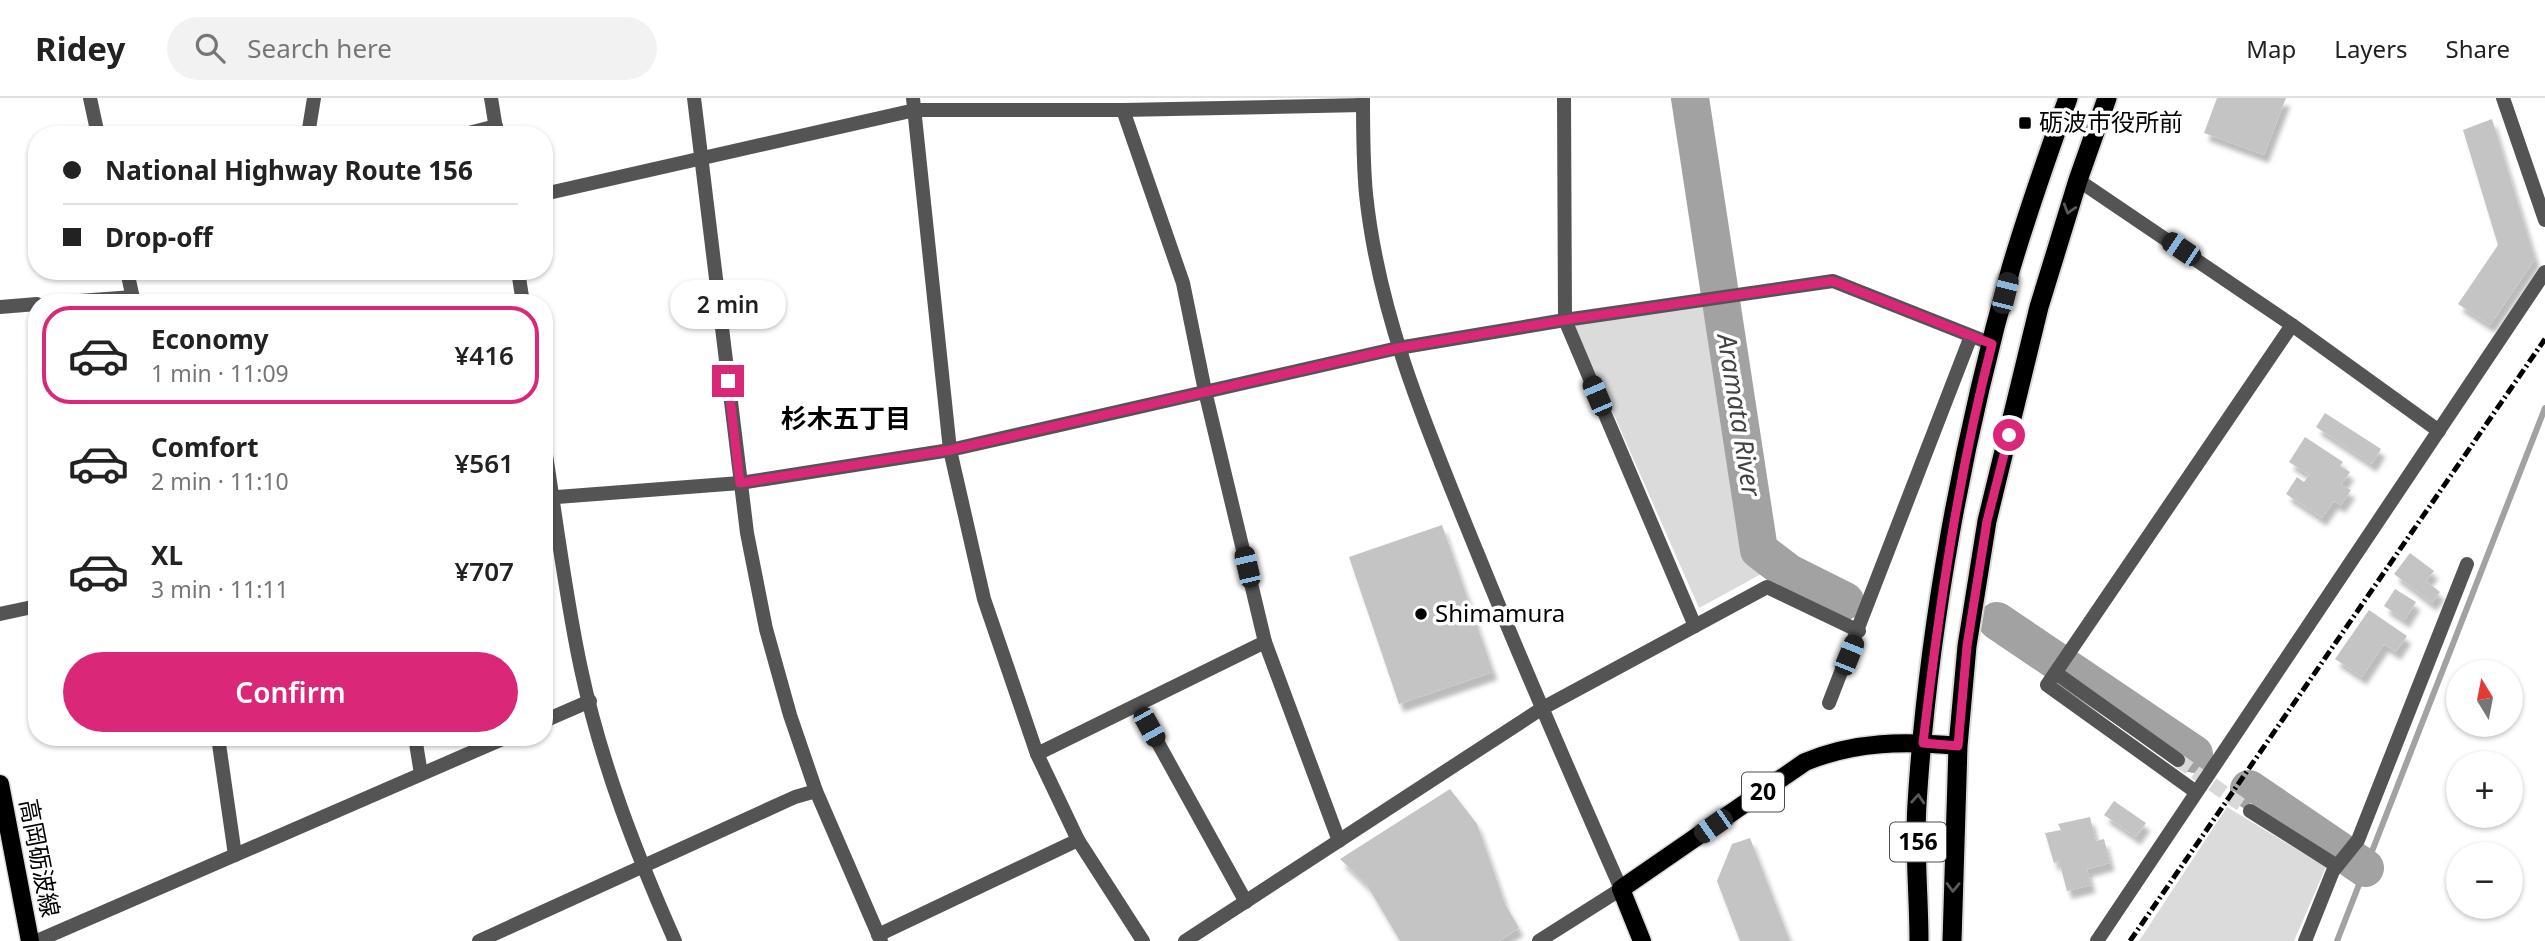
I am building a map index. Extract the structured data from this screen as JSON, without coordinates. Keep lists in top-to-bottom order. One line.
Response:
{"streets":{"highway":["156"],"main road":["20","高岡砺波線"]},"crossings":[["20","156"]],"districts":["杉木五丁目"],"water":["Aramata River"],"places":{"transit":["砺波市役所前"],"other":["Shimamura"]},"north":"top","page":{"header":"Ridey","search":"Search here","nav":["Map","Layers","Share"],"banner":["National Highway Route 156","Drop-off"],"bubble":"2 min","list":[{"name":"Economy","note":"1 min · 11:09","value":"¥416"},{"name":"Comfort","note":"2 min · 11:10","value":"¥561"},{"name":"XL","note":"3 min · 11:11","value":"¥707"}],"buttons":"Confirm","map_buttons":["+","−"]}}
